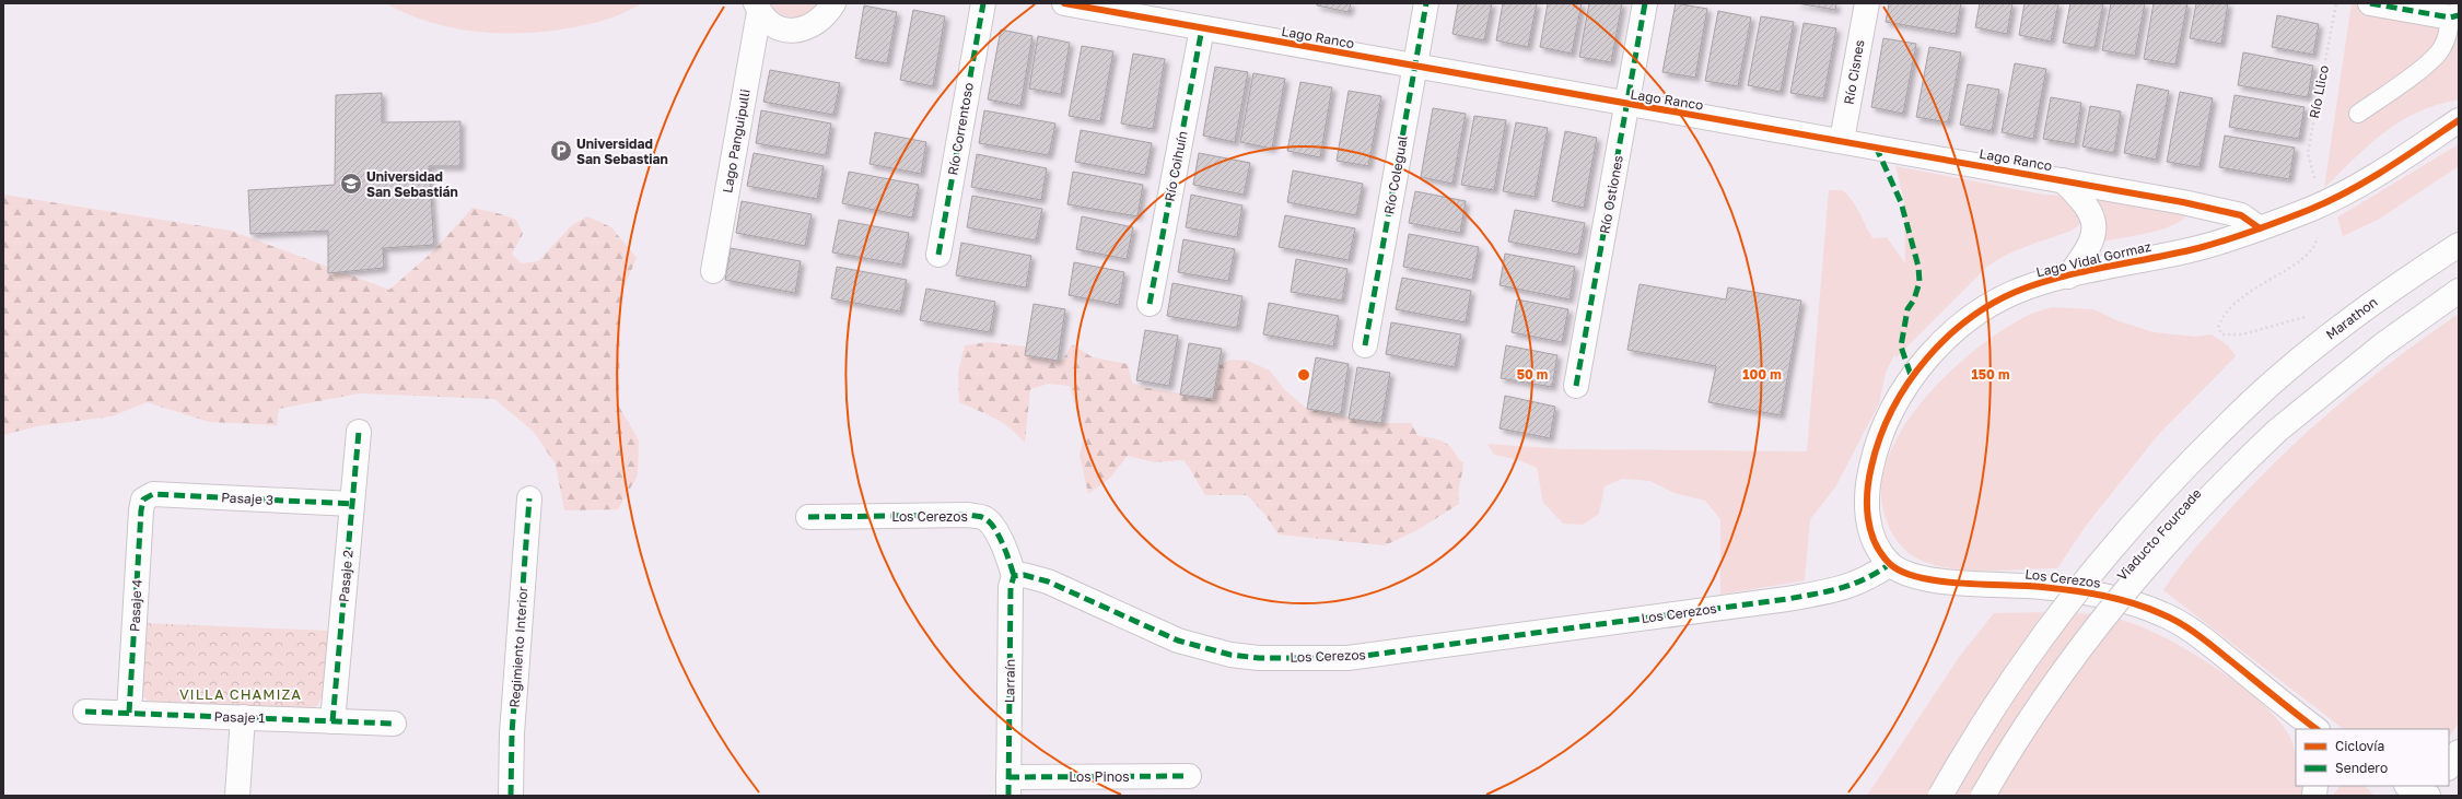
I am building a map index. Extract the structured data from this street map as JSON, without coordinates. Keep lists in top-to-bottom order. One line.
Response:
{"streets":{"street":["Lago Ranco","Río Cisnes","Río Correntoso","Lago Panguipulli","Río Coihuín","Río Colegual","Río Ostiones","Lago Vidal Gormaz","Marathon","Pasaje 3","Los Cerezos","Viaducto Fourcade","Pasaje 2","Pasaje 4","Regimiento Interior","Larraín","Pasaje 1","Los Pinos"],"path":["Río Llico"]},"crossings":[["Lago Ranco","Río Cisnes"],["Lago Ranco","Río Coihuín"],["Lago Ranco","Río Colegual"],["Lago Ranco","Río Ostiones"],["Lago Ranco","Lago Vidal Gormaz"],["Lago Vidal Gormaz","Los Cerezos"],["Marathon","Viaducto Fourcade"],["Pasaje 3","Pasaje 2"],["Pasaje 3","Pasaje 4"],["Los Cerezos","Larraín"],["Pasaje 2","Pasaje 1"],["Pasaje 4","Pasaje 1"],["Larraín","Los Pinos"]],"districts":["VILLA CHAMIZA"],"places":{"parking":["Universidad San Sebastian"],"school or university":["Universidad San Sebastián"]},"legend":["Ciclovía","Sendero"],"rings":["50 m","100 m","150 m"]}
